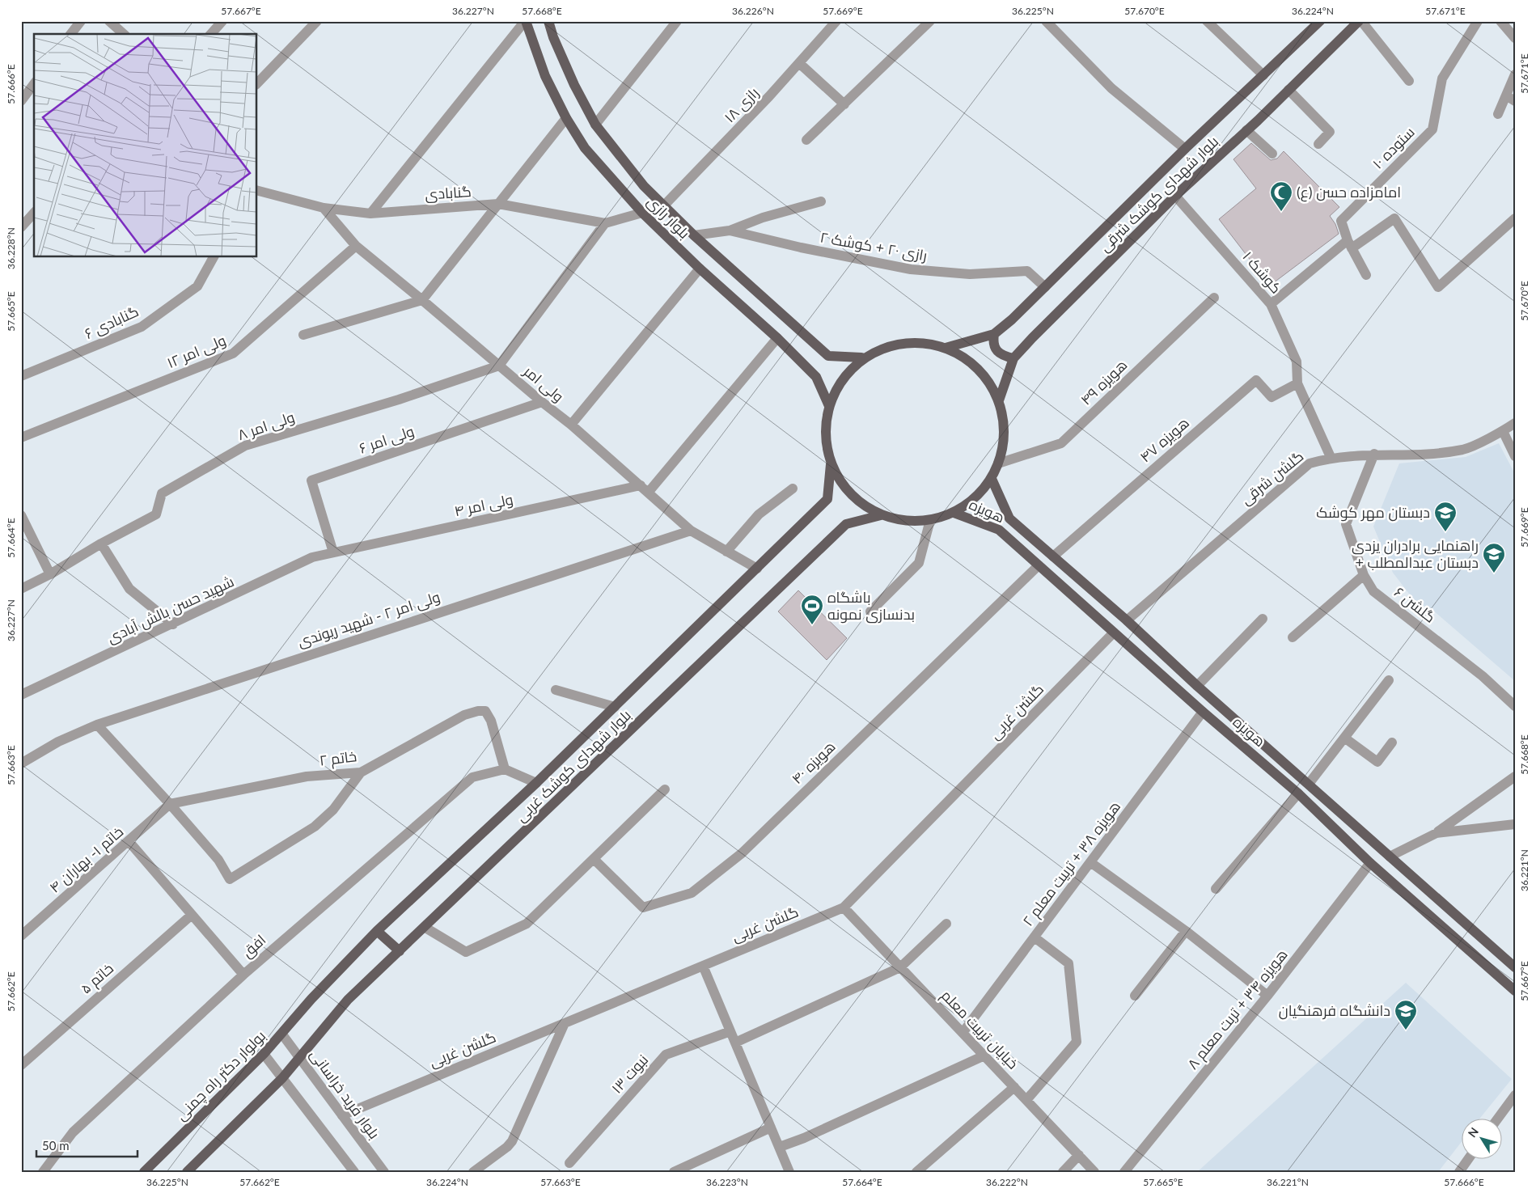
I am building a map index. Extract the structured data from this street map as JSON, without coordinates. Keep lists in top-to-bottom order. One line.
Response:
{"streets":{"main road":["بلوار شهدای کوشک شرقی","بلوار رازی","هویزه","بلوار شهدای کوشک غربی","بولوار دکتر راه چمنی"],"street":["رازی ۱۸","ستوده ۱۰","گنابادی","رازی ۲۰ + کوشک ۲","کوشک ۱","گنابادی ۶","ولی امر ۱۲","هویزه ۴۹","ولی امر","ولی امر ۸","ولی امر ۶","هویزه ۴۷","گلشن شرقی","ولی امر ۴","گلشن ۶","شهید حسن بالش آبادی","ولی امر ۲ - شهید ریوندی","گلشن غربی","خاتم ۲","هویزه ۴۰","خاتم ۱- بهاران ۴","هویزه ۳۸ + تربیت معلم ۲","افق","خاتم ۵","هویزه ۳۴ + تربت معلم ۸","خیایان تربیت معلم","نبوت ۱۳","بلوار فرید خراسانی"]},"crossings":[["رازی ۱۸","بلوار رازی"],["گنابادی","بلوار رازی"],["گنابادی","ولی امر"],["بلوار شهدای کوشک شرقی","رازی ۲۰ + کوشک ۲"],["بلوار شهدای کوشک شرقی","کوشک ۱"],["بلوار رازی","رازی ۲۰ + کوشک ۲"],["کوشک ۱","هویزه ۴۷"],["ولی امر ۱۲","ولی امر"],["ولی امر","ولی امر ۸"],["ولی امر","ولی امر ۶"],["ولی امر","ولی امر ۴"],["ولی امر","ولی امر ۲ - شهید ریوندی"],["ولی امر","بلوار شهدای کوشک غربی"],["ولی امر ۶","ولی امر ۴"],["ولی امر ۶","شهید حسن بالش آبادی"],["هویزه ۴۷","هویزه"],["گلشن شرقی","هویزه"],["گلشن شرقی","گلشن ۶"],["ولی امر ۴","شهید حسن بالش آبادی"],["هویزه","گلشن غربی"],["هویزه","هویزه ۴۰"],["هویزه","هویزه ۳۸ + تربیت معلم ۲"],["هویزه","هویزه ۳۴ + تربت معلم ۸"],["گلشن غربی","خیایان تربیت معلم"],["گلشن غربی","بلوار فرید خراسانی"],["خاتم ۲","خاتم ۱- بهاران ۴"],["خاتم ۲","افق"],["بلوار شهدای کوشک غربی","بولوار دکتر راه چمنی"],["بلوار شهدای کوشک غربی","بلوار فرید خراسانی"],["هویزه ۳۸ + تربیت معلم ۲","خیایان تربیت معلم"],["بولوار دکتر راه چمنی","بلوار فرید خراسانی"]],"places":{"mosque":["امامزاده حسن (ع)"],"school or university":["دبستان مهر کوشک","راهنمایی برادران یزدی + دبستان عبدالمطلب","دانشگاه فرهنگیان"],"sports":["باشگاه بدنسازی نمونه"]},"scale_bar":"50 m","north":"top left","coordinates":["57.667°E","36.227°N","57.668°E","36.226°N","57.669°E","36.225°N","57.670°E","36.224°N","57.671°E","57.666°E","36.228°N","57.665°E","57.664°E","57.663°E","36.221°N","57.662°E","36.223°N","36.222°N"]}
